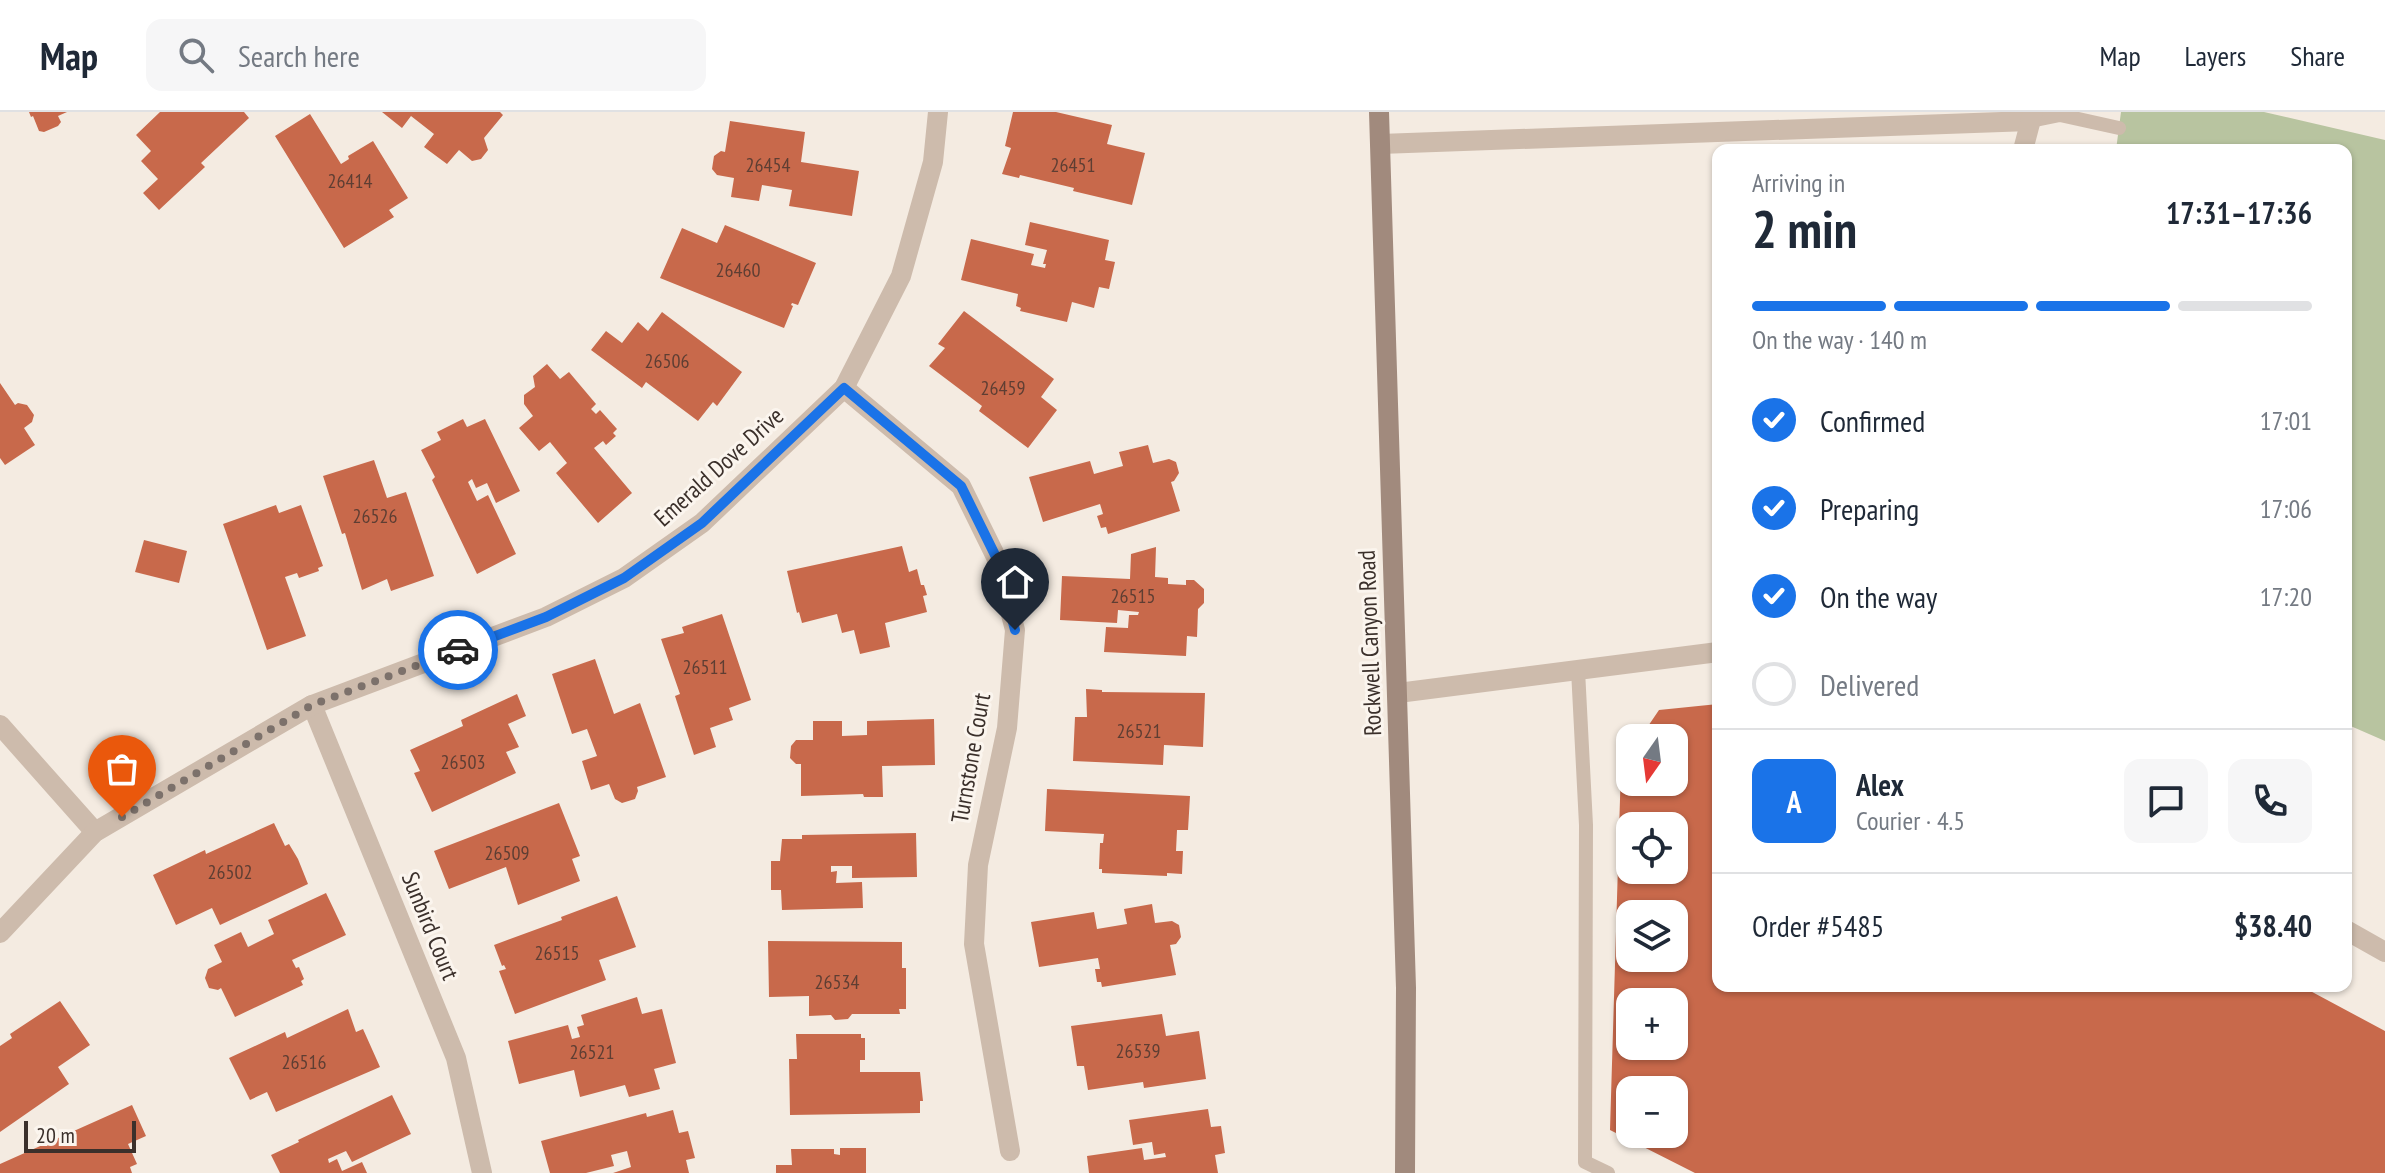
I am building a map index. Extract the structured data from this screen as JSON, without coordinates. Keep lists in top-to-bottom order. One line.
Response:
{"streets":{"street":["Emerald Dove Drive","Rockwell Canyon Road","Turnstone Court","Sunbird Court"]},"crossings":[["Emerald Dove Drive","Turnstone Court"],["Emerald Dove Drive","Sunbird Court"]],"house_numbers":["26454","26451","26414","26460","26506","26459","26526","26515","26511","26521","26503","26509","26502","26515","26534","26539","26521","26516"],"scale_bar":"20 m","north":"bottom","page":{"header":"Map","search":"Search here","nav":["Map","Layers","Share"],"heading":["2 min","Arriving in","17:31–17:36"],"panel":["Alex","Courier · 4.5","Order #5485","$38.40"],"bar":"On the way · 140 m","list":[["Confirmed","17:01"],["Preparing","17:06"],["On the way","17:20"],"Delivered"],"map_buttons":["+","−"],"round":"A","scale":"20 m"}}
